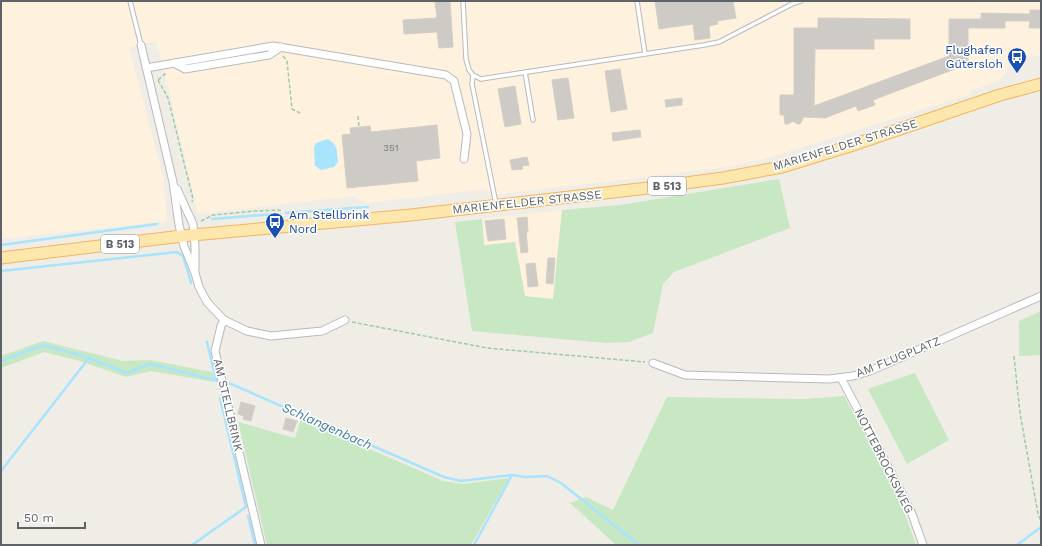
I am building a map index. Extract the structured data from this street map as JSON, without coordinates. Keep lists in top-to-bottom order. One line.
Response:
{"streets":{"main road":["MARIENFELDER STRASSE","B 513"],"street":["AM FLUGPLATZ","AM STELLBRINK","NOTTEBROCKSWEG"]},"crossings":[["AM FLUGPLATZ","NOTTEBROCKSWEG"]],"water":["Schlangenbach"],"places":{"bus stop":["Flughafen Gütersloh","Am Stellbrink Nord"]},"house_numbers":["351"],"scale_bar":"50 m"}
